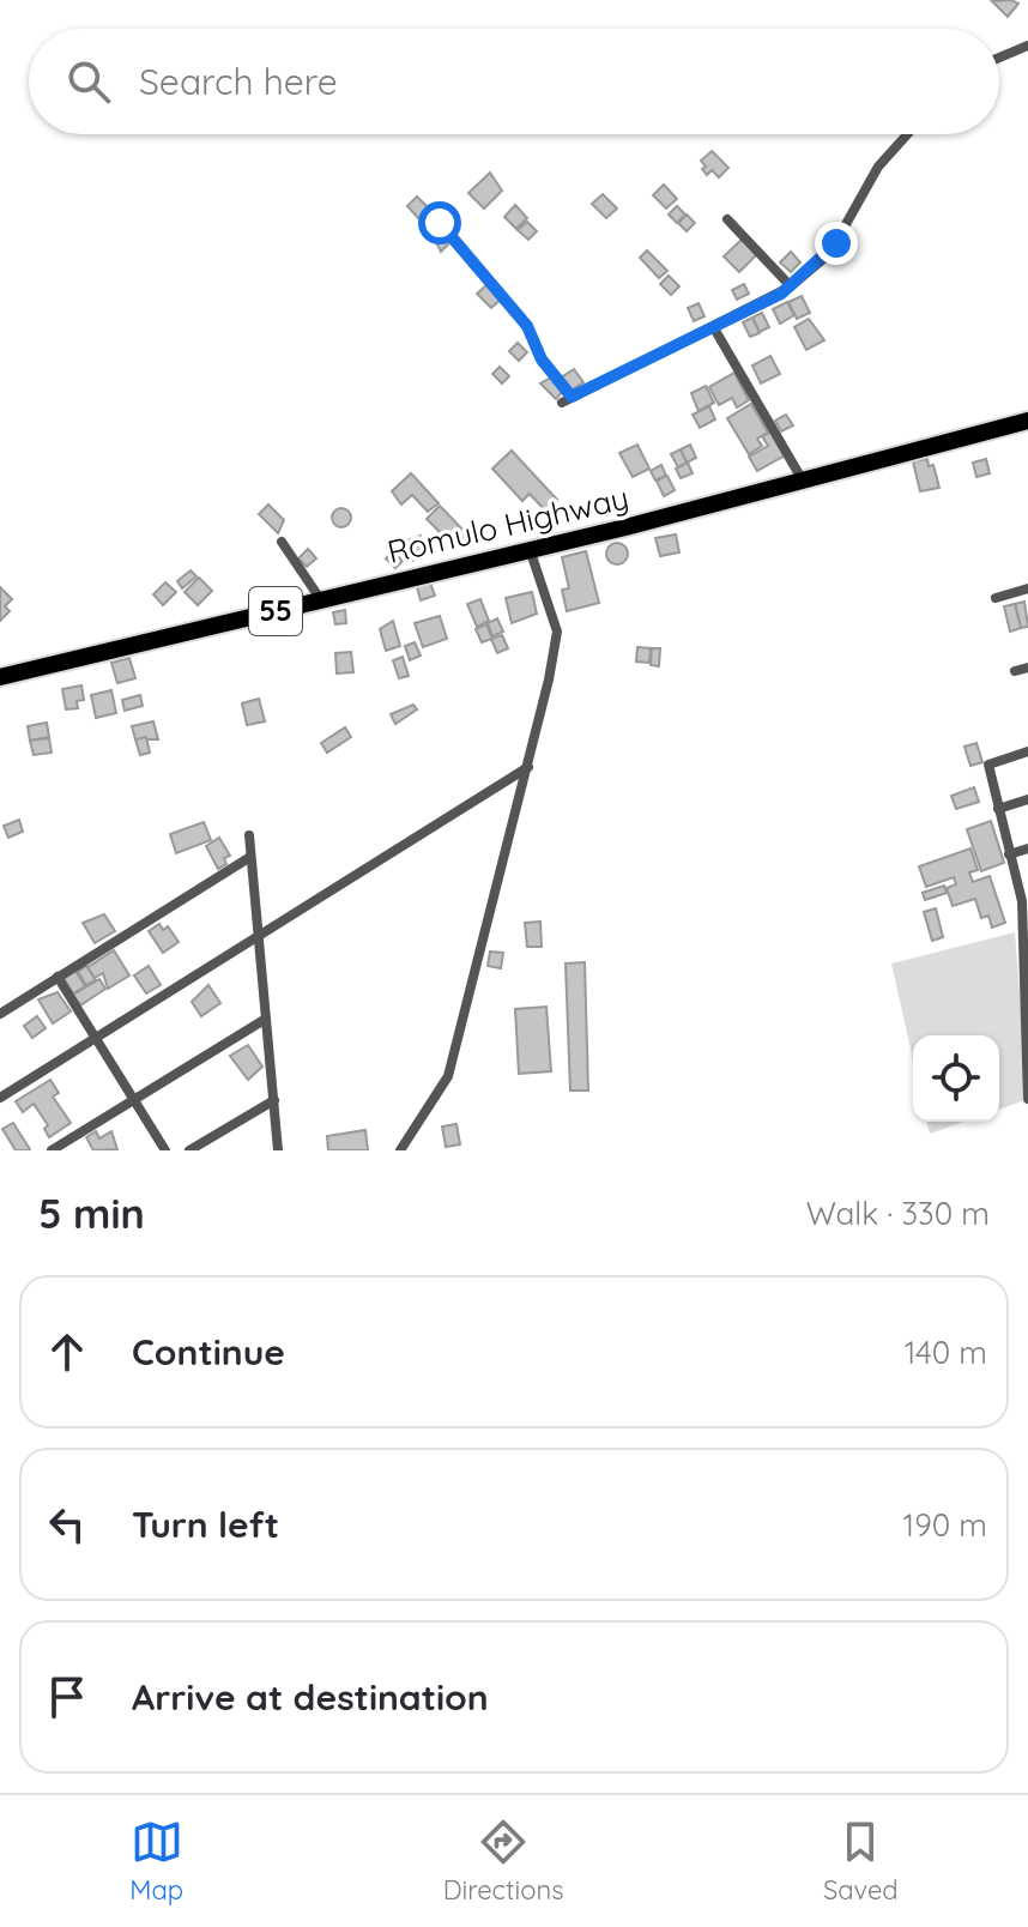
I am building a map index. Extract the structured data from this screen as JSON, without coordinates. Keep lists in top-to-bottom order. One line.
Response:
{"streets":{"highway":["Romulo Highway","55"]},"page":{"search":"Search here","heading":["5 min","Walk · 330 m"],"list":[["Continue","140 m"],["Turn left","190 m"],"Arrive at destination"],"nav":["Map","Directions","Saved"]}}
